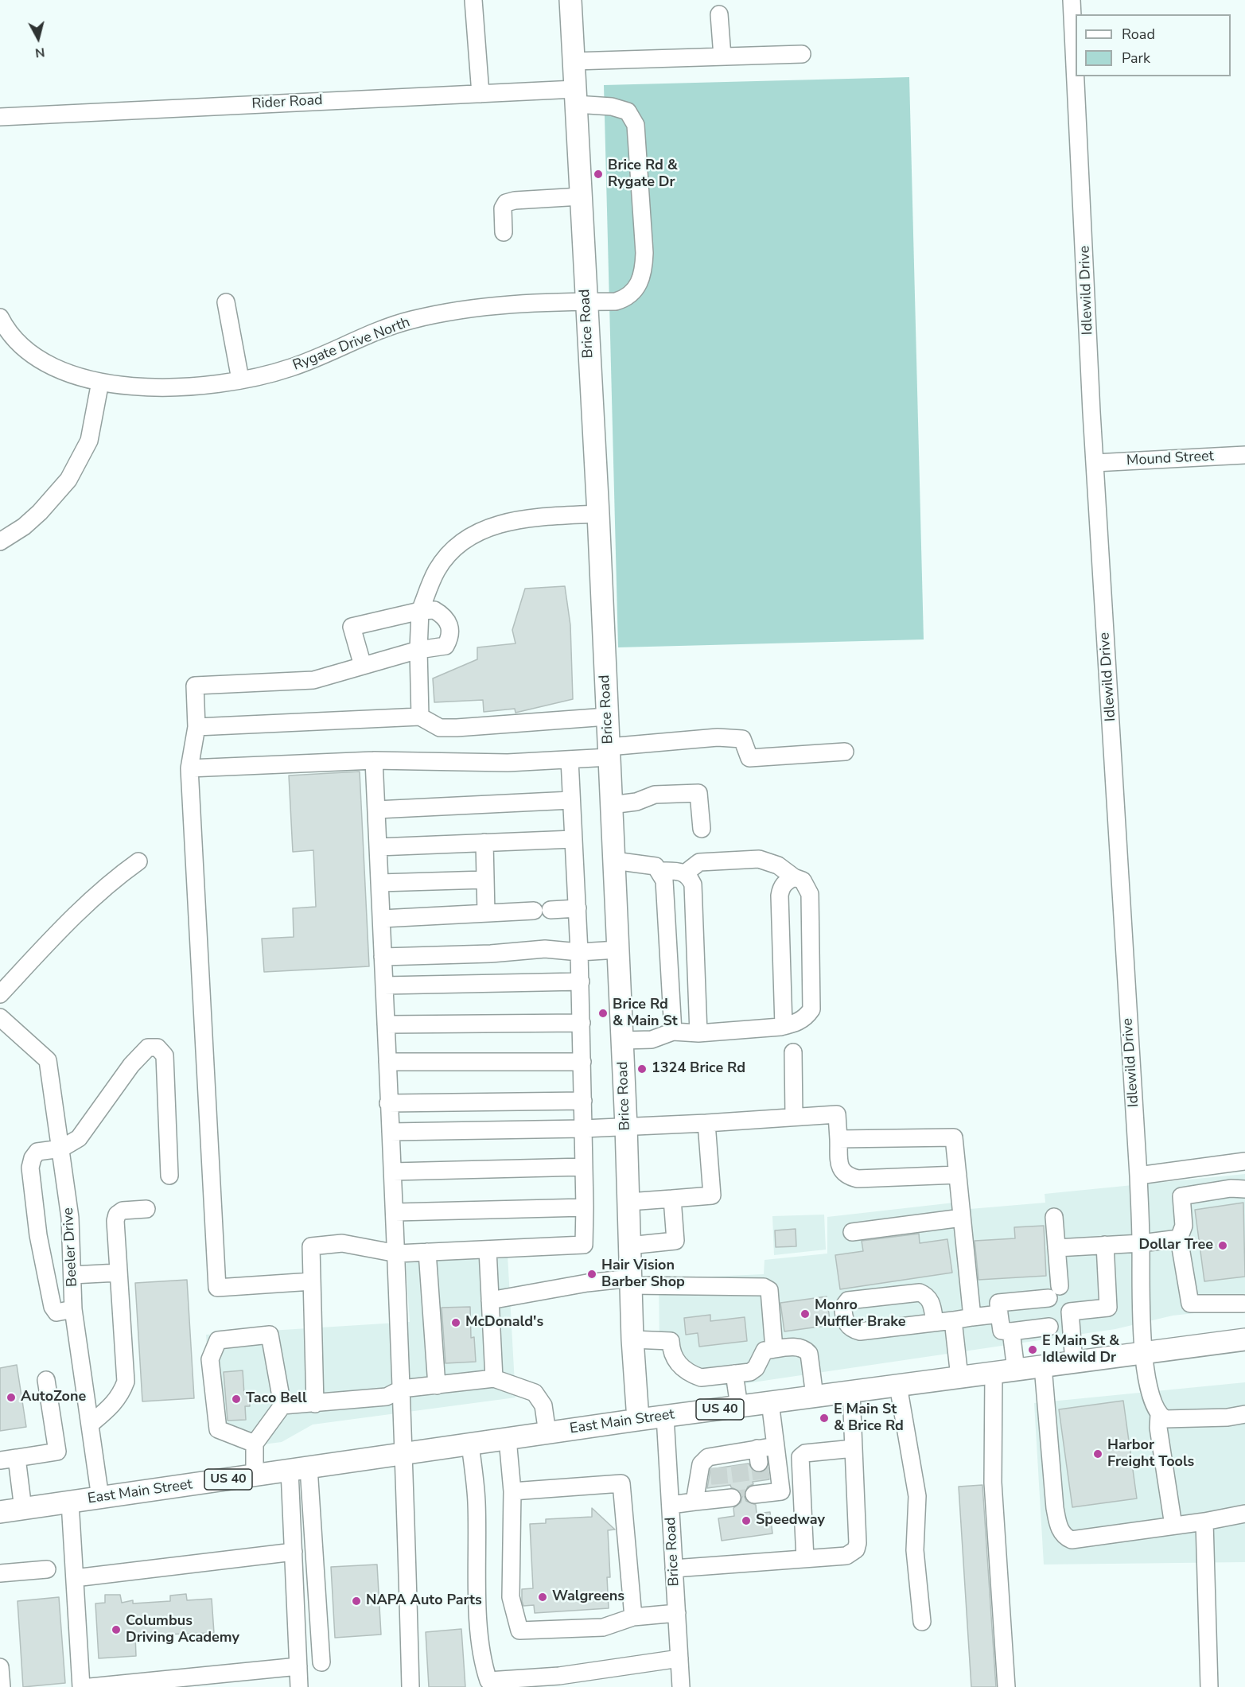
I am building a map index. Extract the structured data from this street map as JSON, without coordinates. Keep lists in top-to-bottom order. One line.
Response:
{"streets":{"main road":["Brice Road","US 40","East Main Street"],"street":["Rider Road","Idlewild Drive","Rygate Drive North","Mound Street","Beeler Drive"]},"crossings":[["Rider Road","Brice Road"],["Rider Road","Rygate Drive North"],["Idlewild Drive","Mound Street"],["Idlewild Drive","East Main Street"],["Brice Road","Rygate Drive North"],["Brice Road","East Main Street"],["Beeler Drive","East Main Street"]],"places":["Brice Rd & Rygate Dr","Brice Rd & Main St","1324 Brice Rd","Dollar Tree","Hair Vision Barber Shop","Monro Muffler Brake","McDonald's","E Main St & Idlewild Dr","AutoZone","Taco Bell","E Main St & Brice Rd","Harbor Freight Tools","Speedway","Walgreens","NAPA Auto Parts","Columbus Driving Academy"],"legend":["Road","Park"],"north":"bottom"}
